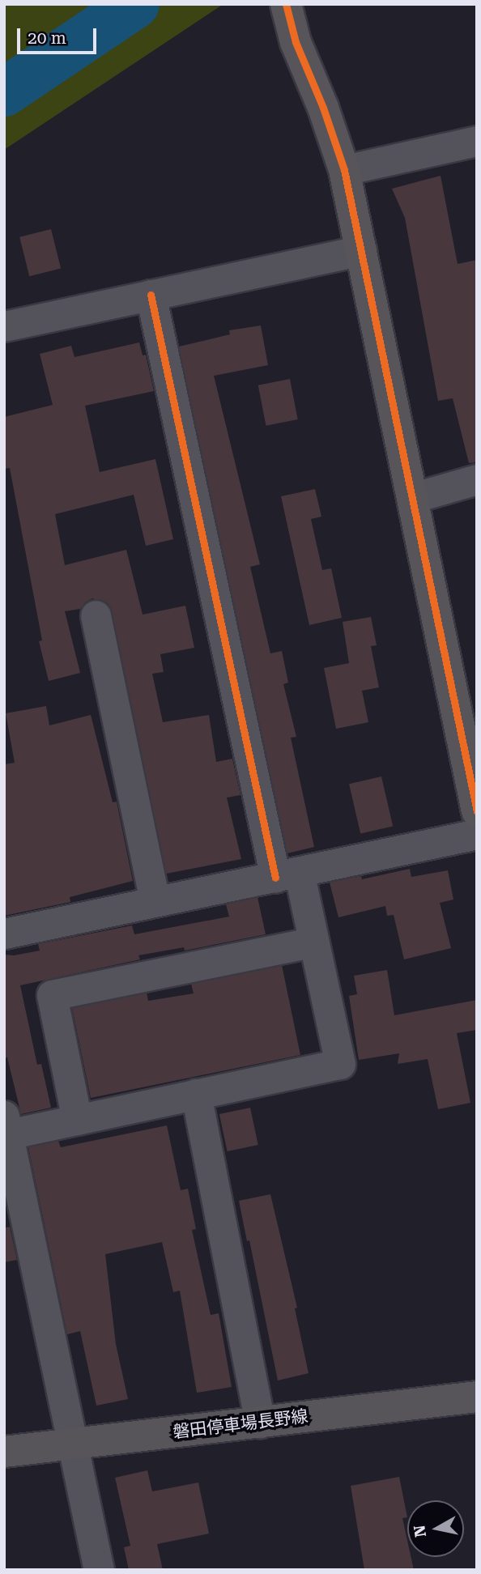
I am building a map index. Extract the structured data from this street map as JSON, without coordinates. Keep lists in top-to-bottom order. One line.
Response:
{"streets":{"street":["磐田停車場長野線"]},"scale_bar":"20 m","north":"left"}
